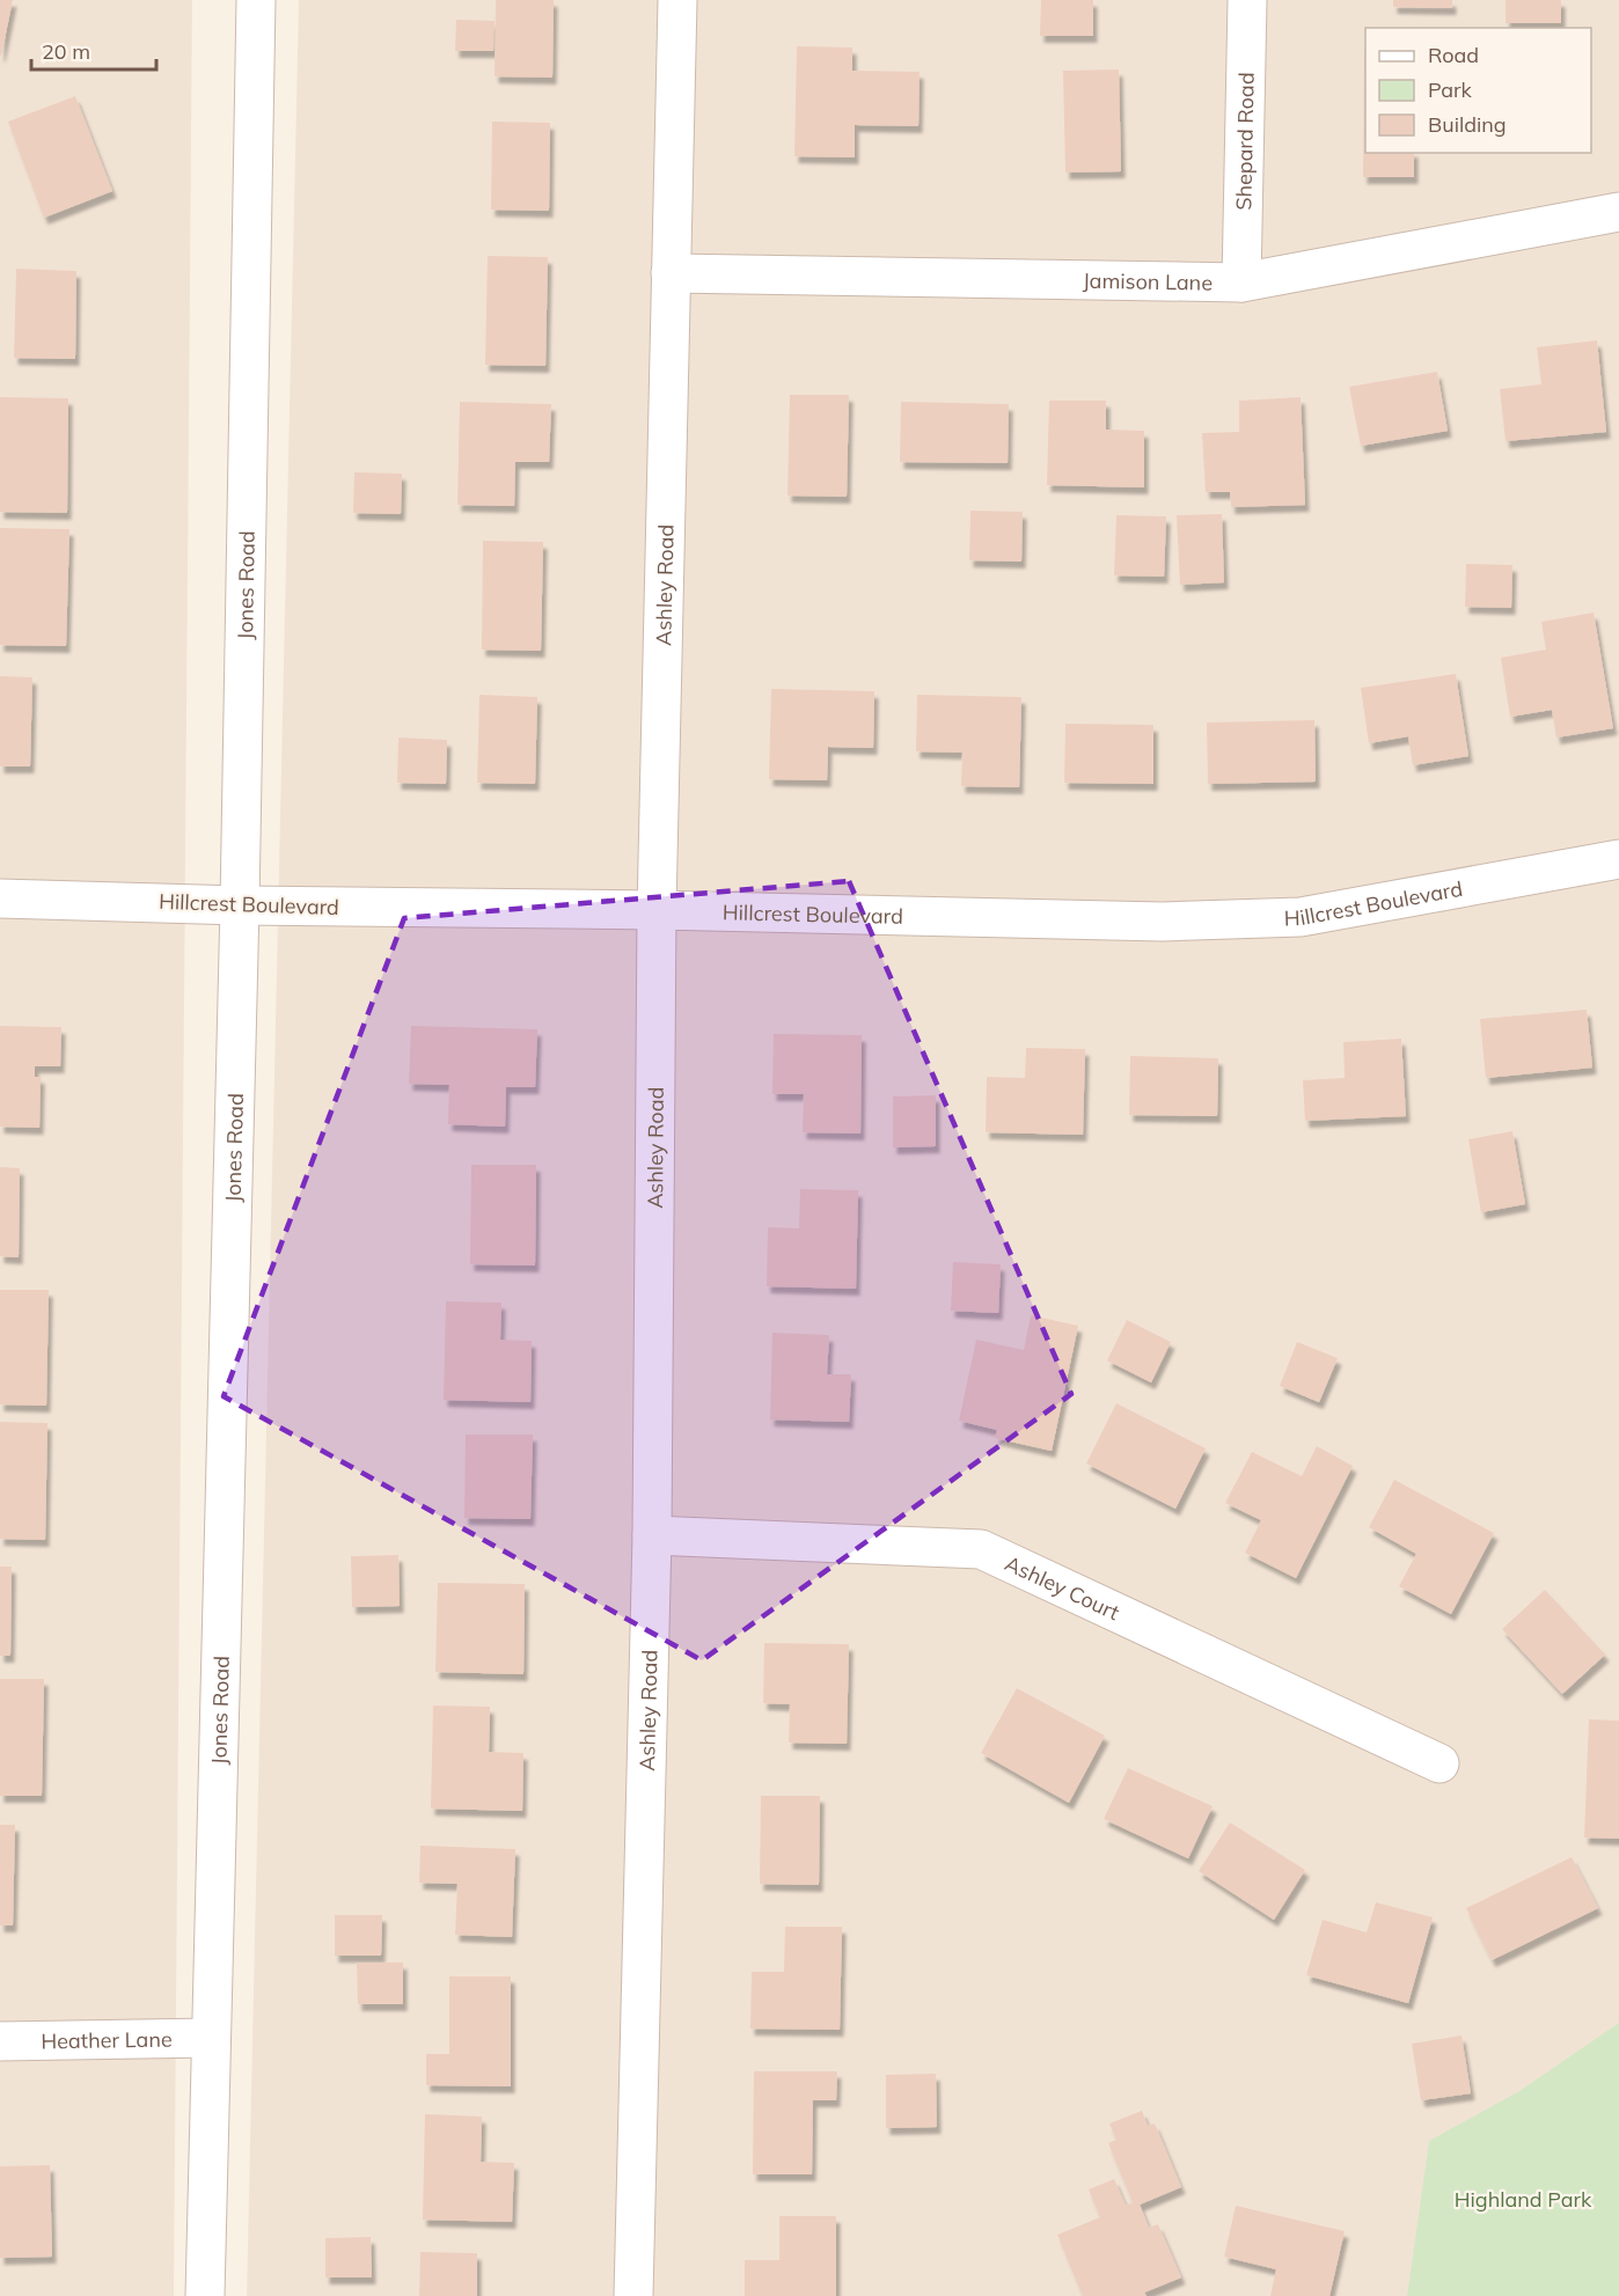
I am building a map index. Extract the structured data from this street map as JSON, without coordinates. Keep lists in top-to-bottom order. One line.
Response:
{"streets":{"street":["Shepard Road","Jamison Lane","Jones Road","Ashley Road","Hillcrest Boulevard","Ashley Court","Heather Lane"]},"crossings":[["Shepard Road","Jamison Lane"],["Jamison Lane","Ashley Road"],["Jones Road","Hillcrest Boulevard"],["Jones Road","Heather Lane"],["Ashley Road","Hillcrest Boulevard"],["Ashley Road","Ashley Court"]],"parks":["Highland Park"],"legend":["Road","Park","Building"],"scale_bar":"20 m"}
